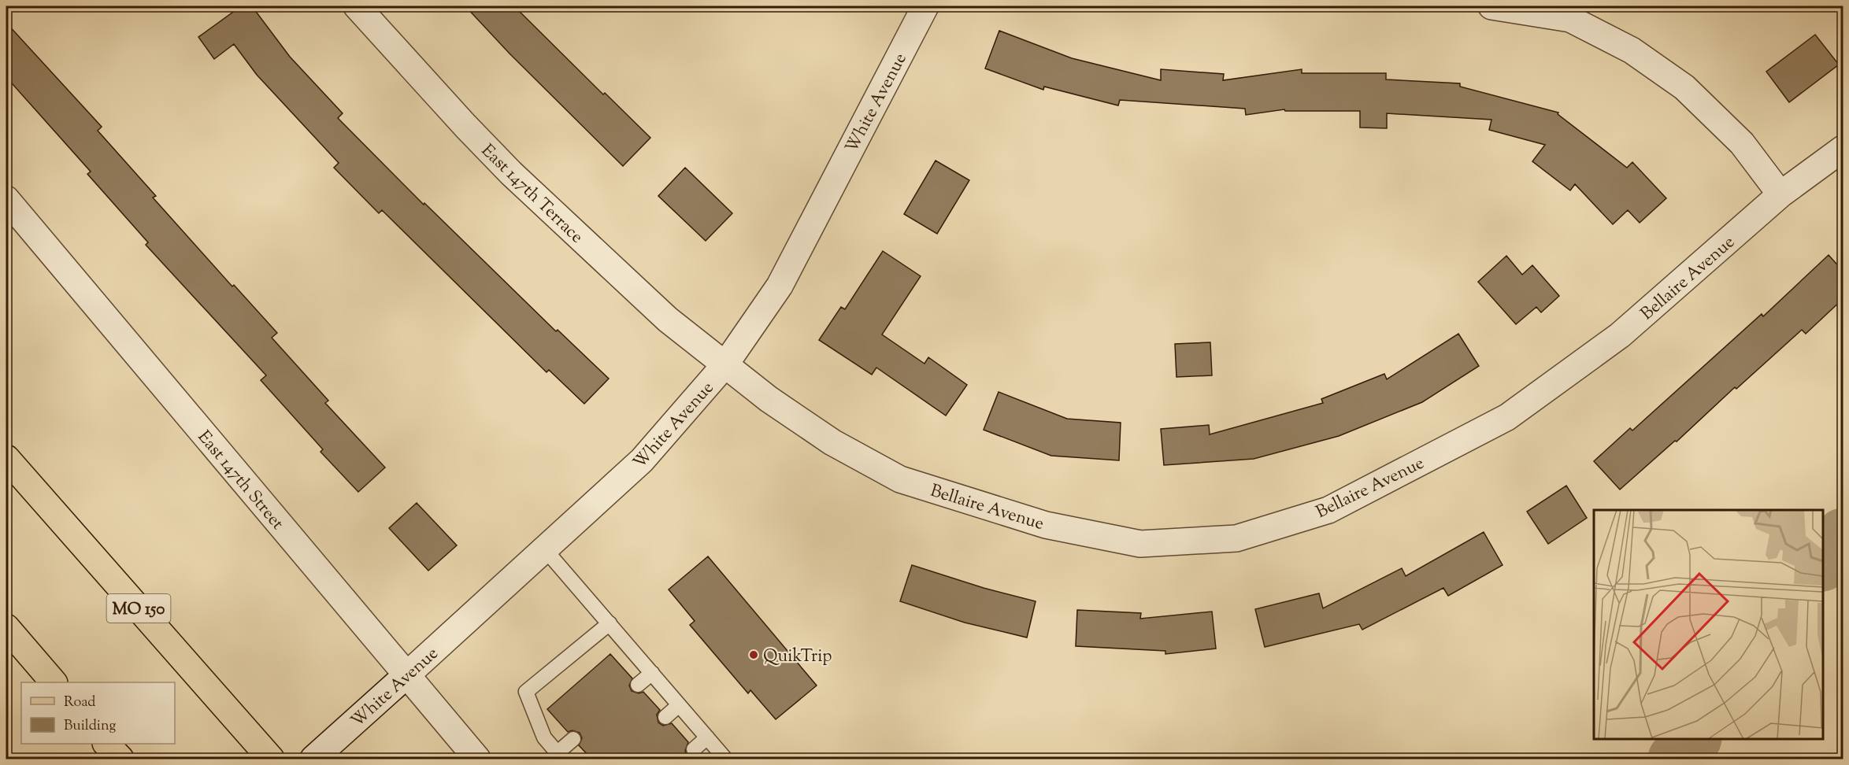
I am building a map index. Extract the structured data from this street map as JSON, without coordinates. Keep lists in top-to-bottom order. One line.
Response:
{"streets":{"main road":["MO 150"],"street":["White Avenue","East 147th Terrace","Bellaire Avenue","East 147th Street"]},"crossings":[["White Avenue","East 147th Terrace"],["White Avenue","Bellaire Avenue"],["White Avenue","East 147th Street"],["East 147th Terrace","Bellaire Avenue"]],"places":["QuikTrip"],"legend":["Road","Building"]}
